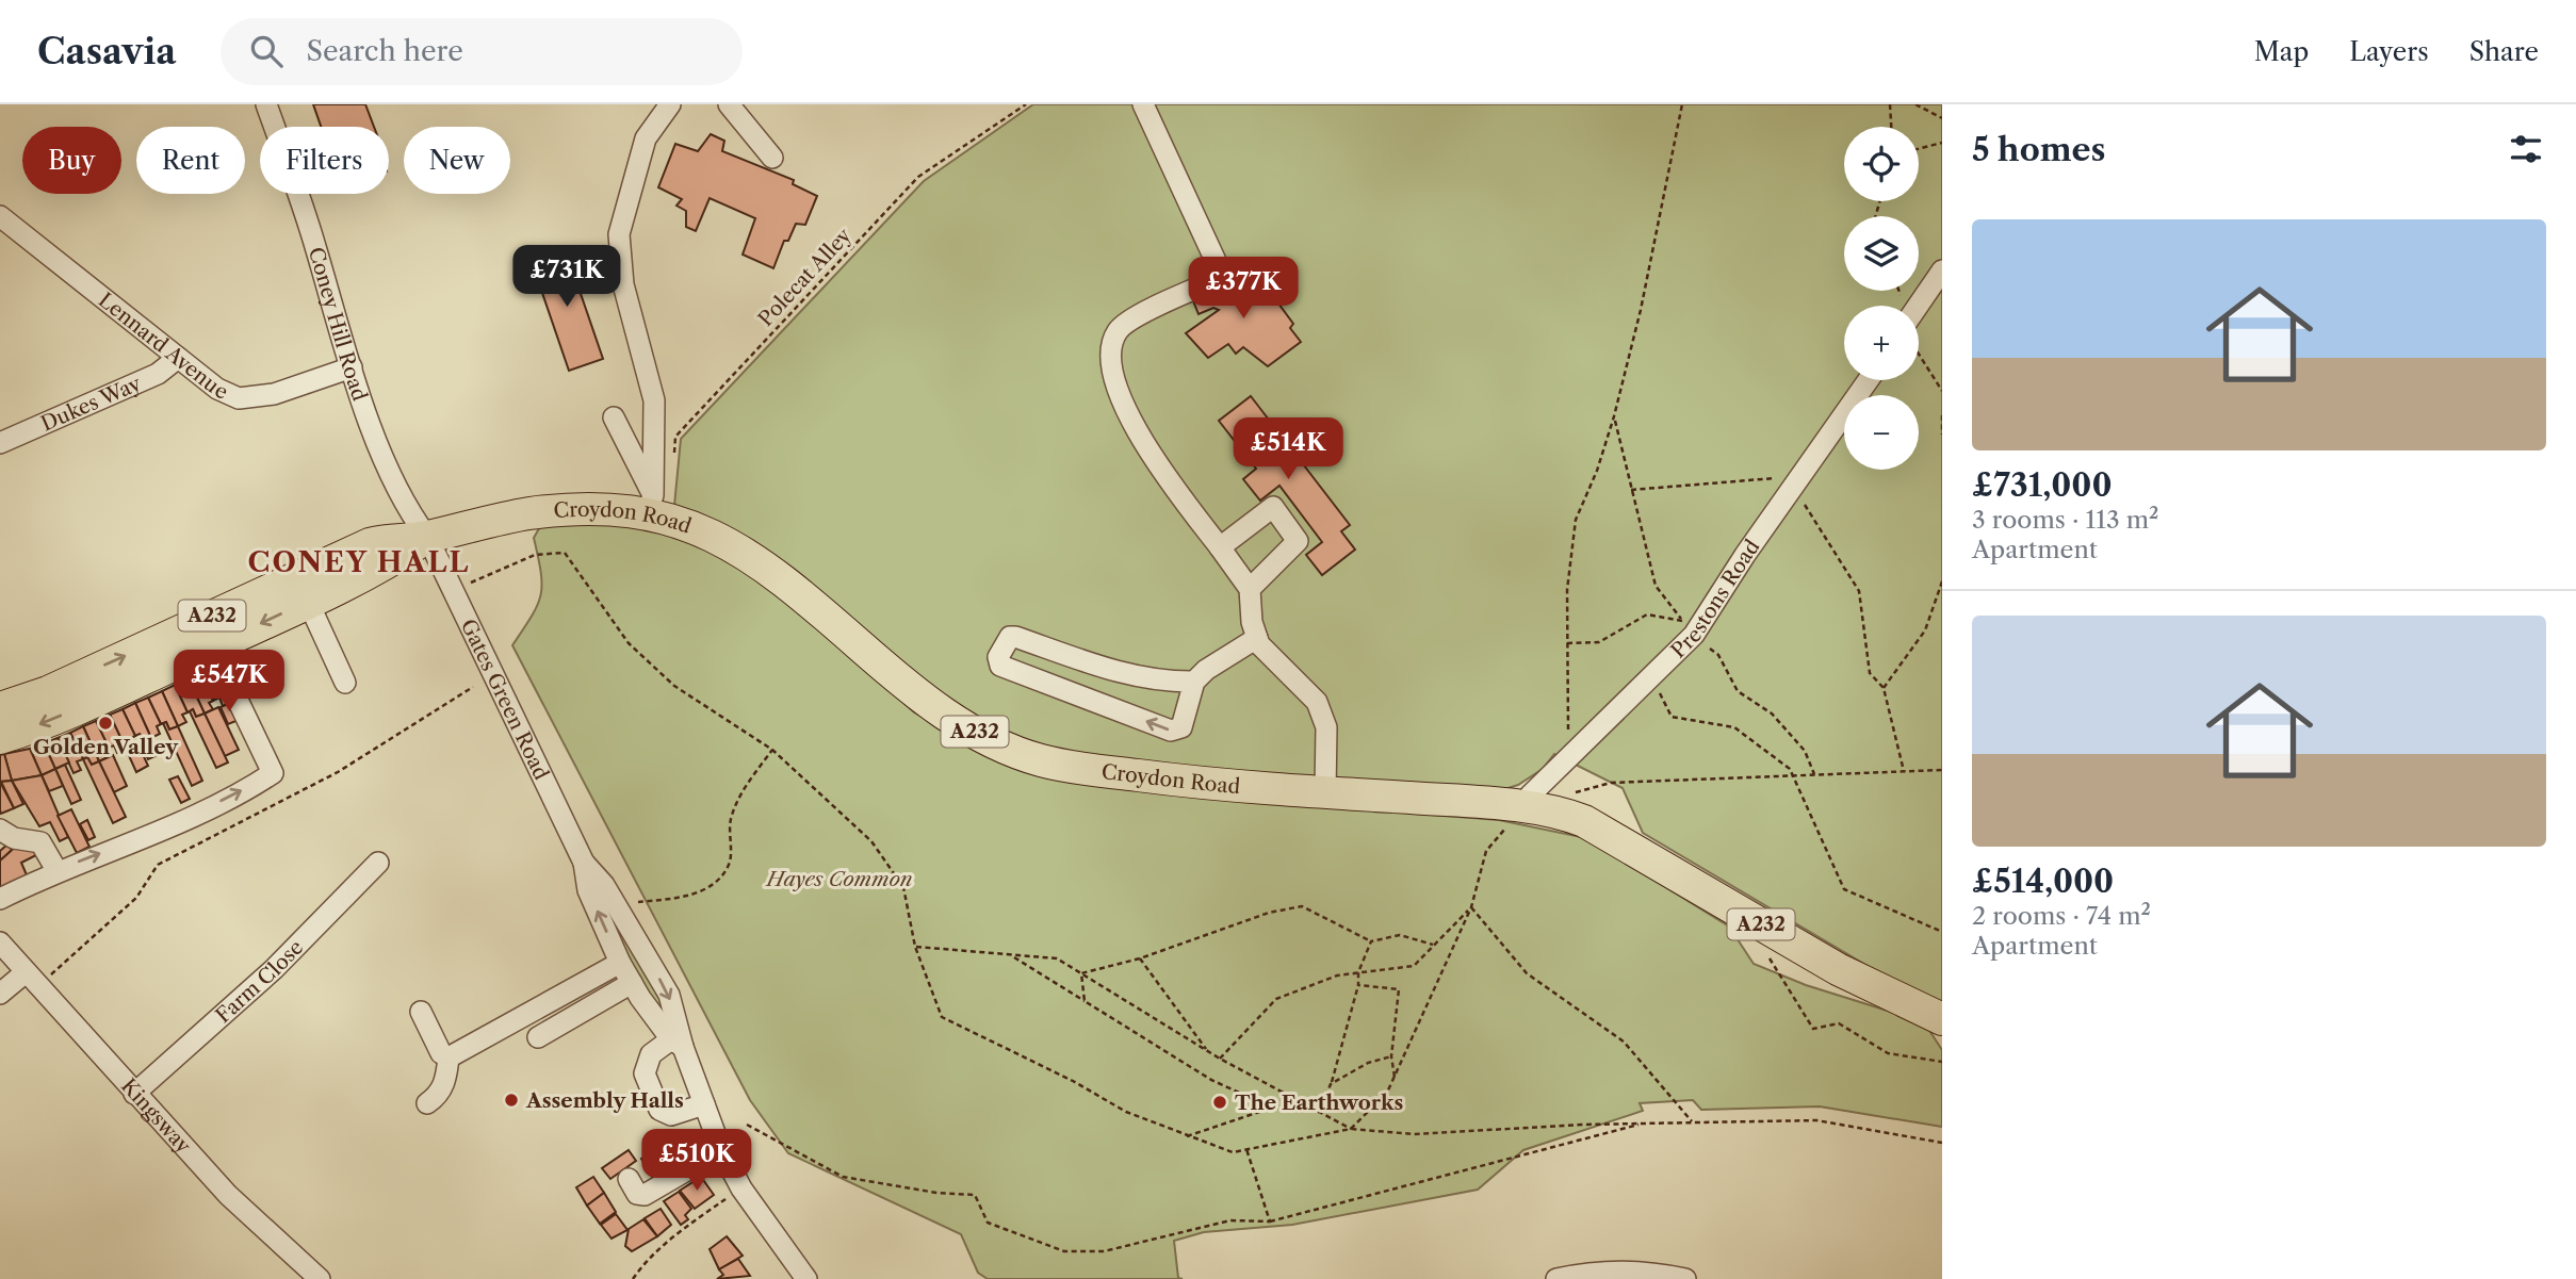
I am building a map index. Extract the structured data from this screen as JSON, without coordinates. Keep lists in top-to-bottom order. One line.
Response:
{"streets":{"highway":["Croydon Road","A232"],"street":["Coney Hill Road","Lennard Avenue","Dukes Way","Prestons Road","Gates Green Road","Farm Close","Kingsway"],"path":["Polecat Alley"]},"crossings":[["Coney Hill Road","Lennard Avenue"],["Coney Hill Road","Croydon Road"],["Coney Hill Road","Gates Green Road"],["Lennard Avenue","Dukes Way"],["Croydon Road","Prestons Road"],["Croydon Road","Gates Green Road"],["Farm Close","Kingsway"]],"districts":["CONEY HALL"],"parks":["Hayes Common"],"places":["Golden Valley","Assembly Halls","The Earthworks"],"page":{"header":"Casavia","search":"Search here","nav":["Map","Layers","Share"],"heading":"5 homes","map_buttons":["+","−"],"chip":["Buy","Rent","Filters","New"],"list":[{"name":"£731,000","note":"3 rooms · 113 m² · Apartment"},{"name":"£514,000","note":"2 rooms · 74 m² · Apartment"}],"price":["£731K","£377K","£514K","£547K","£510K"]}}
